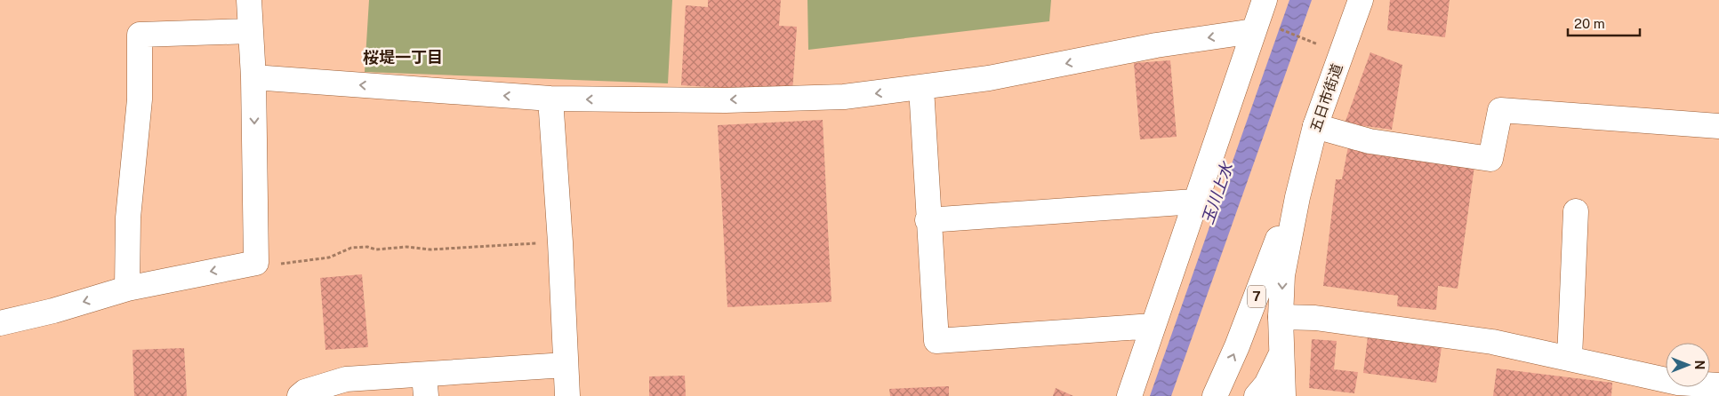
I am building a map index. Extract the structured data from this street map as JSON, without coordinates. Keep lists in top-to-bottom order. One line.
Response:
{"streets":{"street":["五日市街道","7"]},"districts":["桜堤一丁目"],"water":["玉川上水"],"scale_bar":"20 m","north":"right"}
